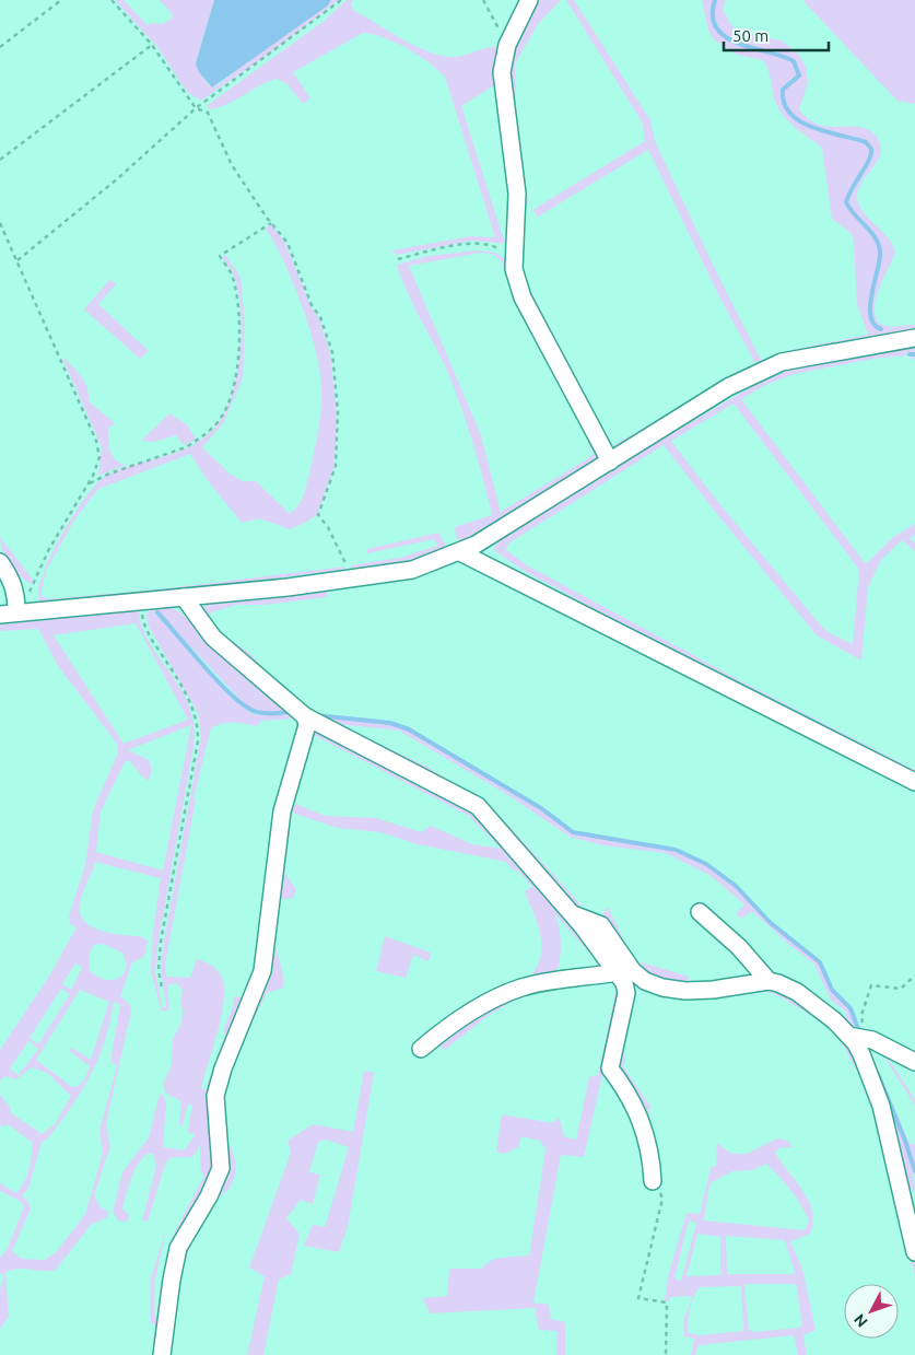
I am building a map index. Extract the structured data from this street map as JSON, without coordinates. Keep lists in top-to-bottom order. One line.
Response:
{"scale_bar":"50 m","north":"bottom left"}
